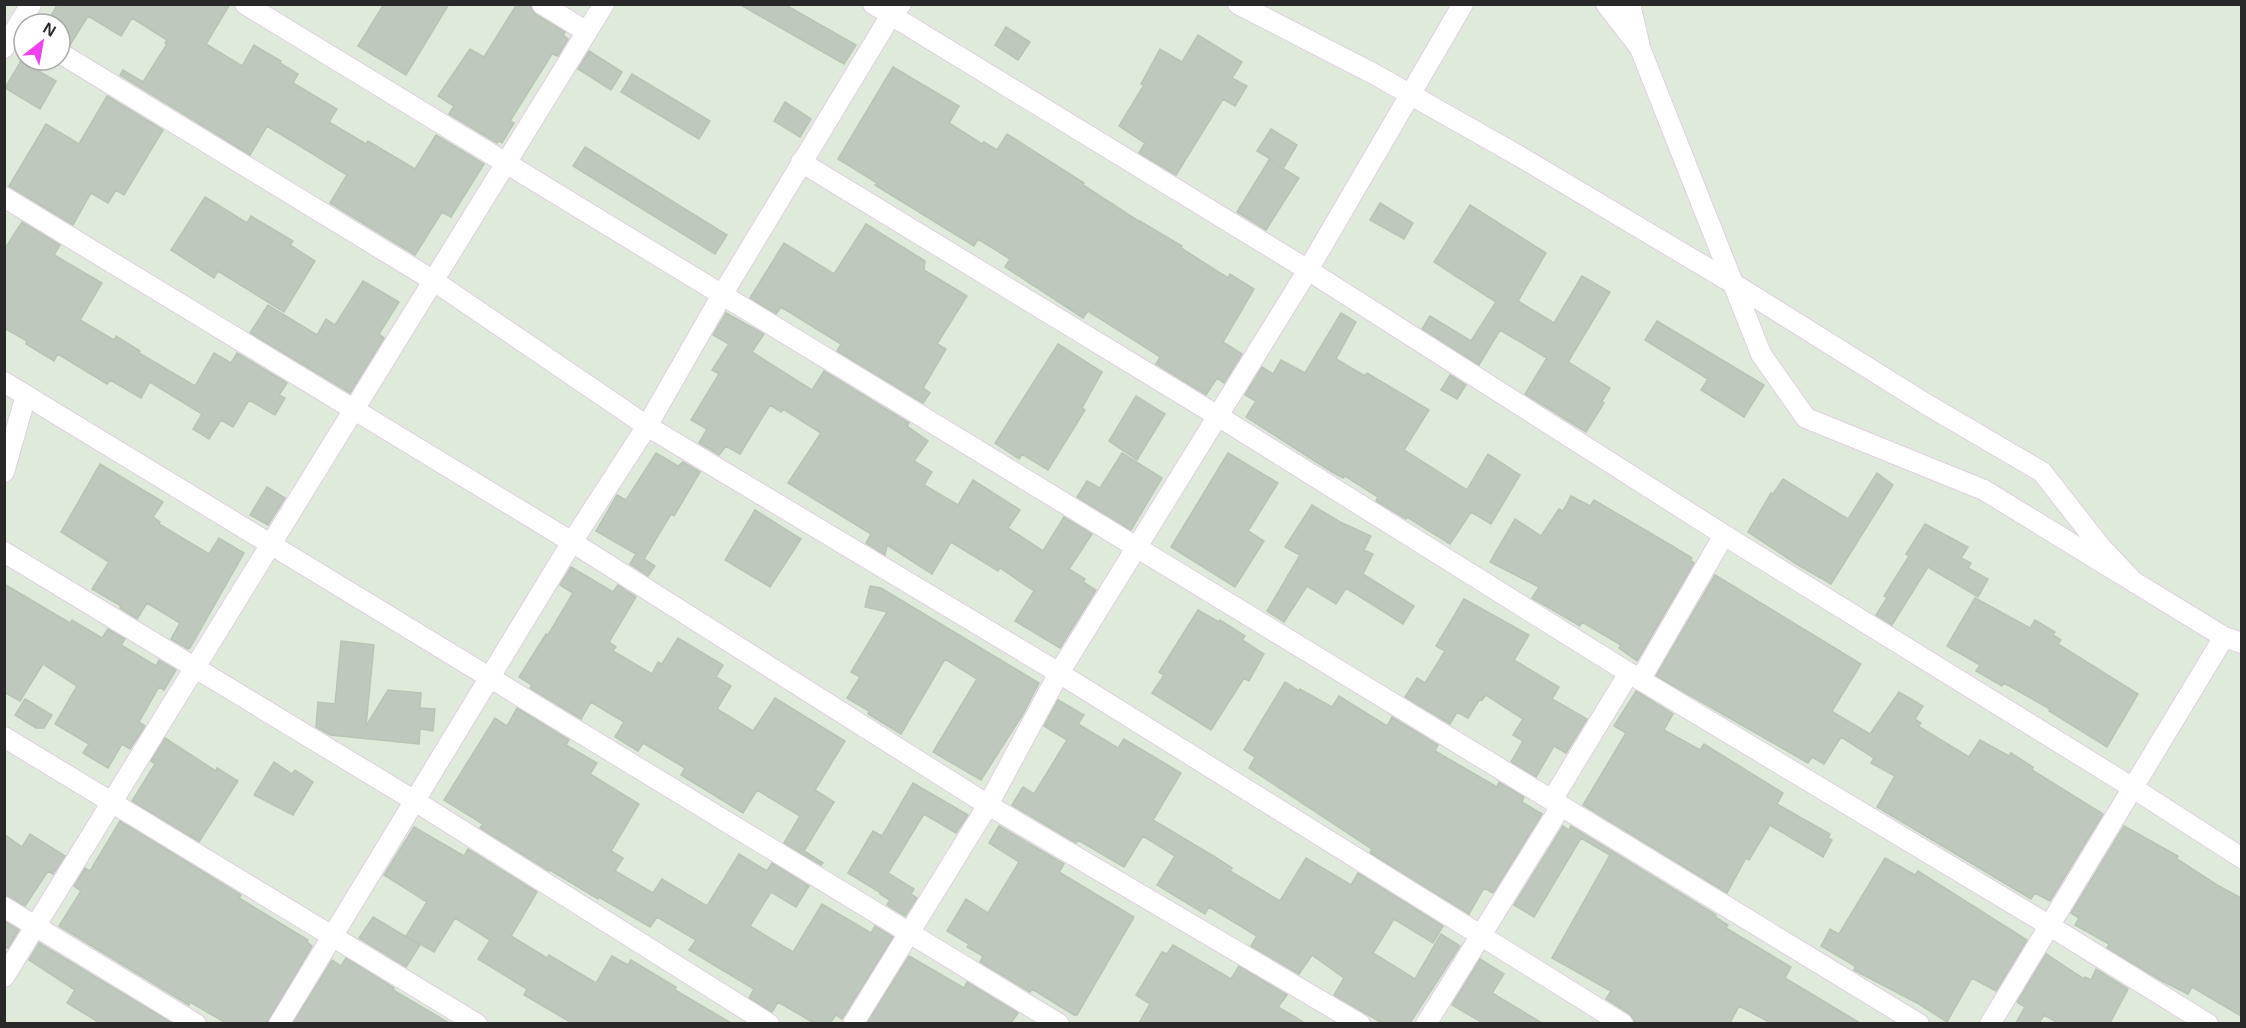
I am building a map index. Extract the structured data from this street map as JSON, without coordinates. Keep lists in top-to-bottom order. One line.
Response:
{"north":"top right"}
